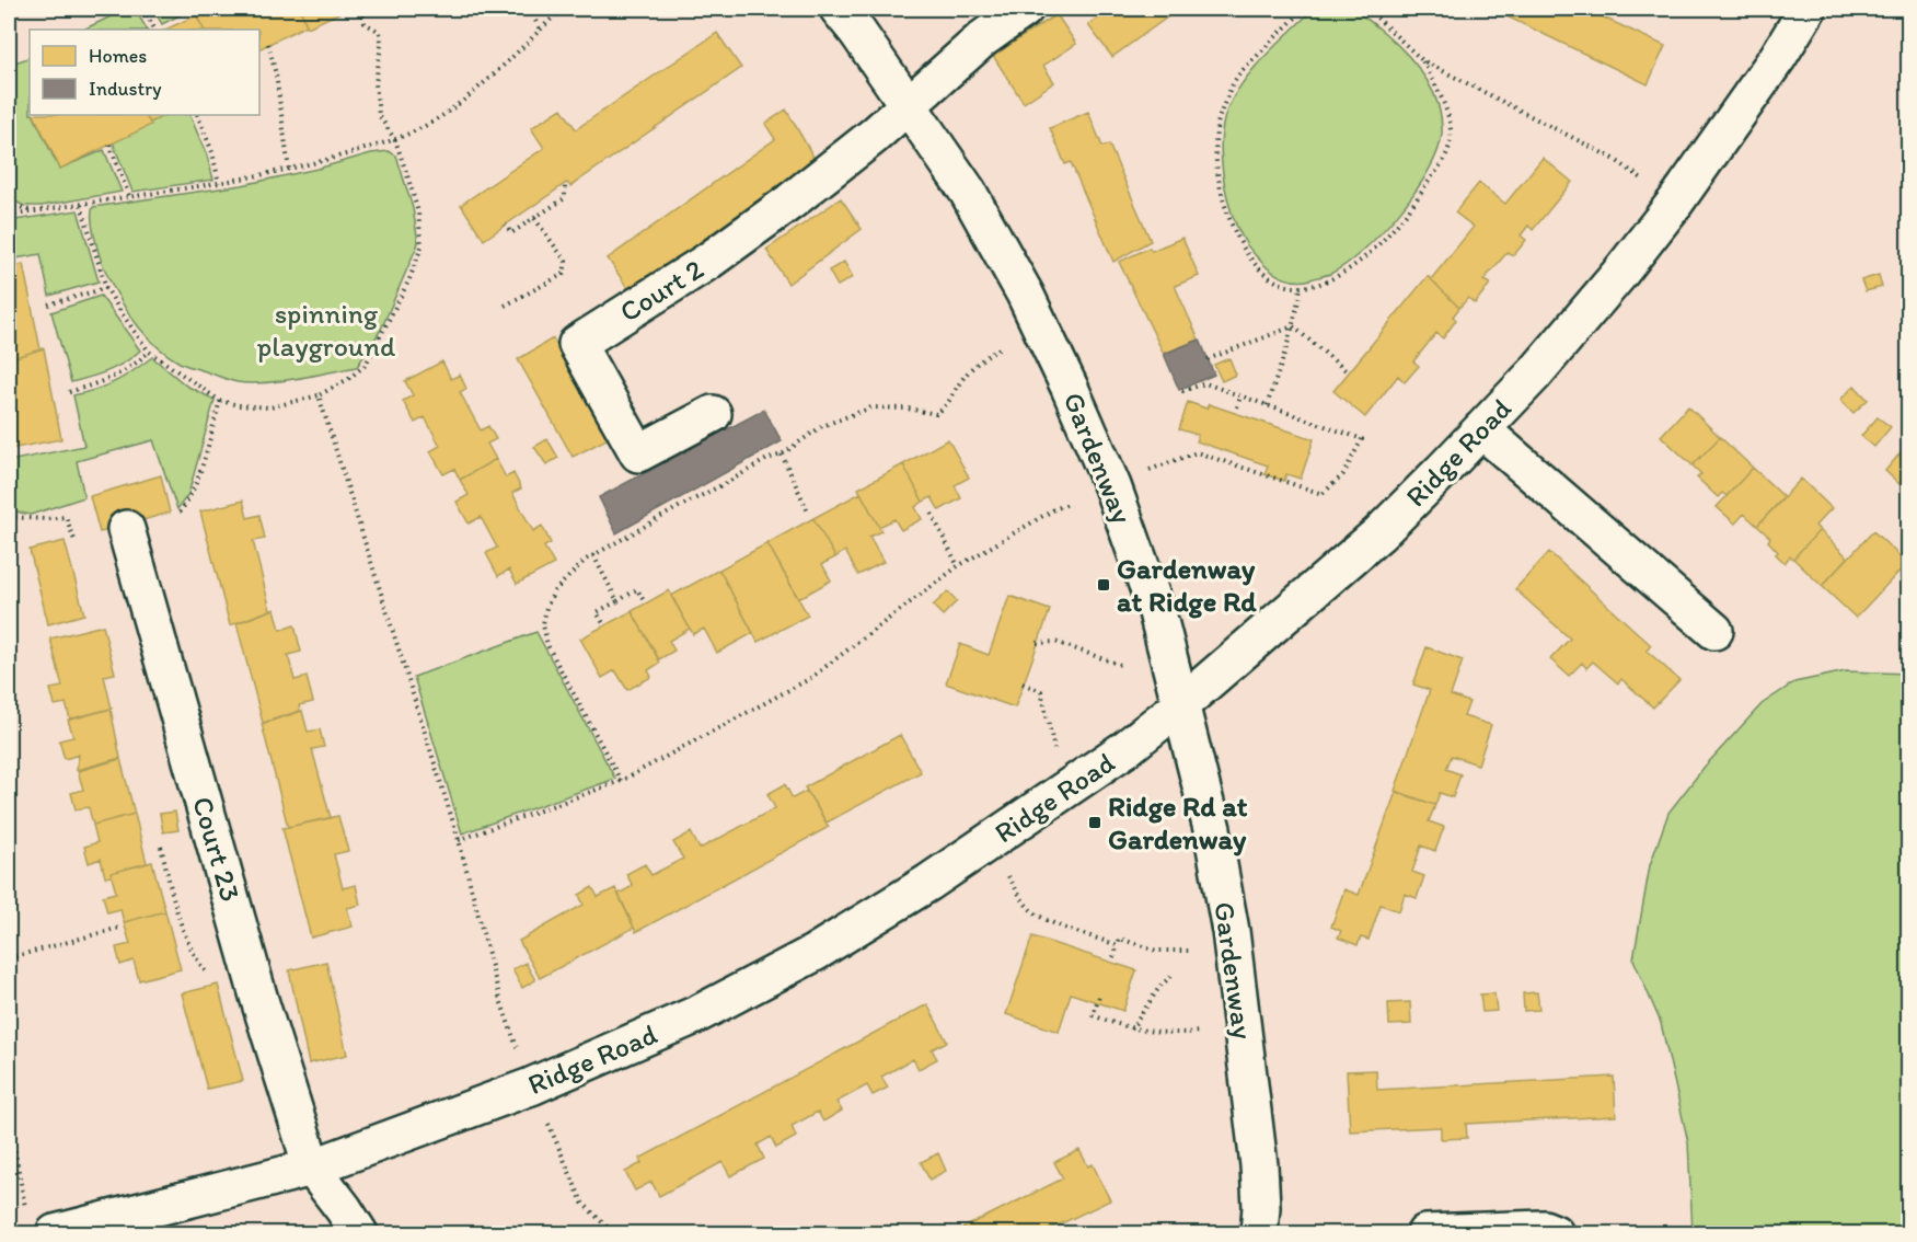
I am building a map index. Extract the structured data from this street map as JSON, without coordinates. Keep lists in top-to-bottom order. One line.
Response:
{"streets":{"street":["Court 2","Ridge Road","Gardenway","Court 23"]},"crossings":[["Court 2","Gardenway"],["Ridge Road","Gardenway"],["Ridge Road","Court 23"]],"parks":["spinning playground"],"places":{"transit":["Gardenway at Ridge Rd","Ridge Rd at Gardenway"]},"legend":["Homes","Industry"]}
